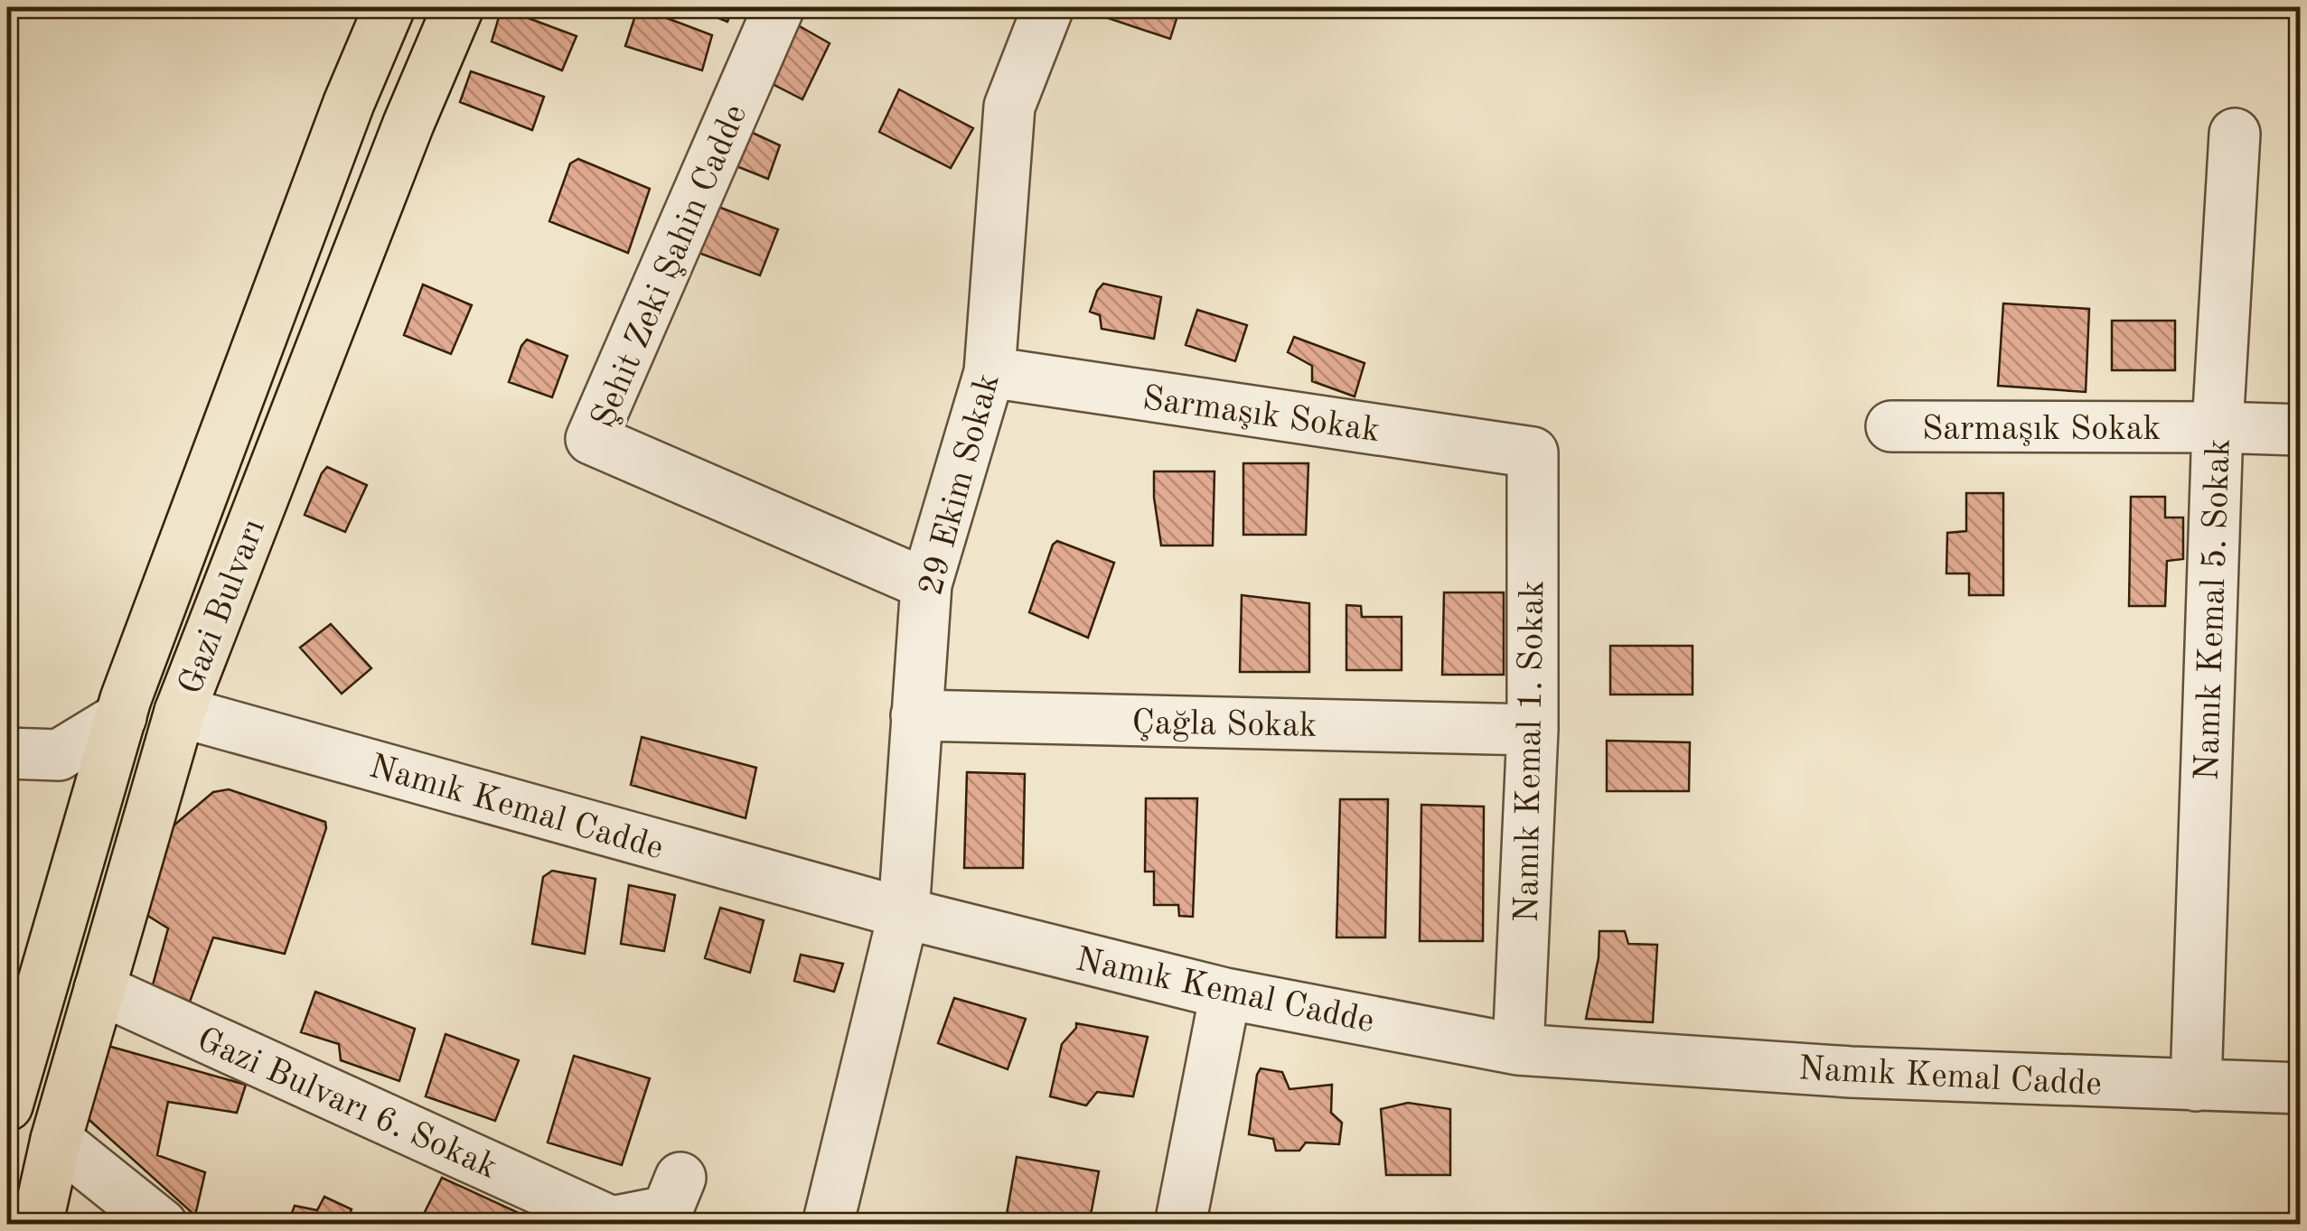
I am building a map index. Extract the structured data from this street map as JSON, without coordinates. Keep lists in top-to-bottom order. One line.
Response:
{"streets":{"main road":["Gazi Bulvarı"],"street":["Şehit Zeki Şahin Cadde","Sarmaşık Sokak","29 Ekim Sokak","Namık Kemal 5. Sokak","Çağla Sokak","Namık Kemal 1. Sokak","Namık Kemal Cadde","Gazi Bulvarı 6. Sokak"]},"crossings":[["Şehit Zeki Şahin Cadde","29 Ekim Sokak"],["Sarmaşık Sokak","29 Ekim Sokak"],["Sarmaşık Sokak","Namık Kemal 5. Sokak"],["Sarmaşık Sokak","Namık Kemal 1. Sokak"],["29 Ekim Sokak","Çağla Sokak"],["29 Ekim Sokak","Namık Kemal Cadde"],["Gazi Bulvarı","Namık Kemal Cadde"],["Gazi Bulvarı","Gazi Bulvarı 6. Sokak"],["Namık Kemal 5. Sokak","Namık Kemal Cadde"],["Çağla Sokak","Namık Kemal 1. Sokak"],["Namık Kemal 1. Sokak","Namık Kemal Cadde"]]}
